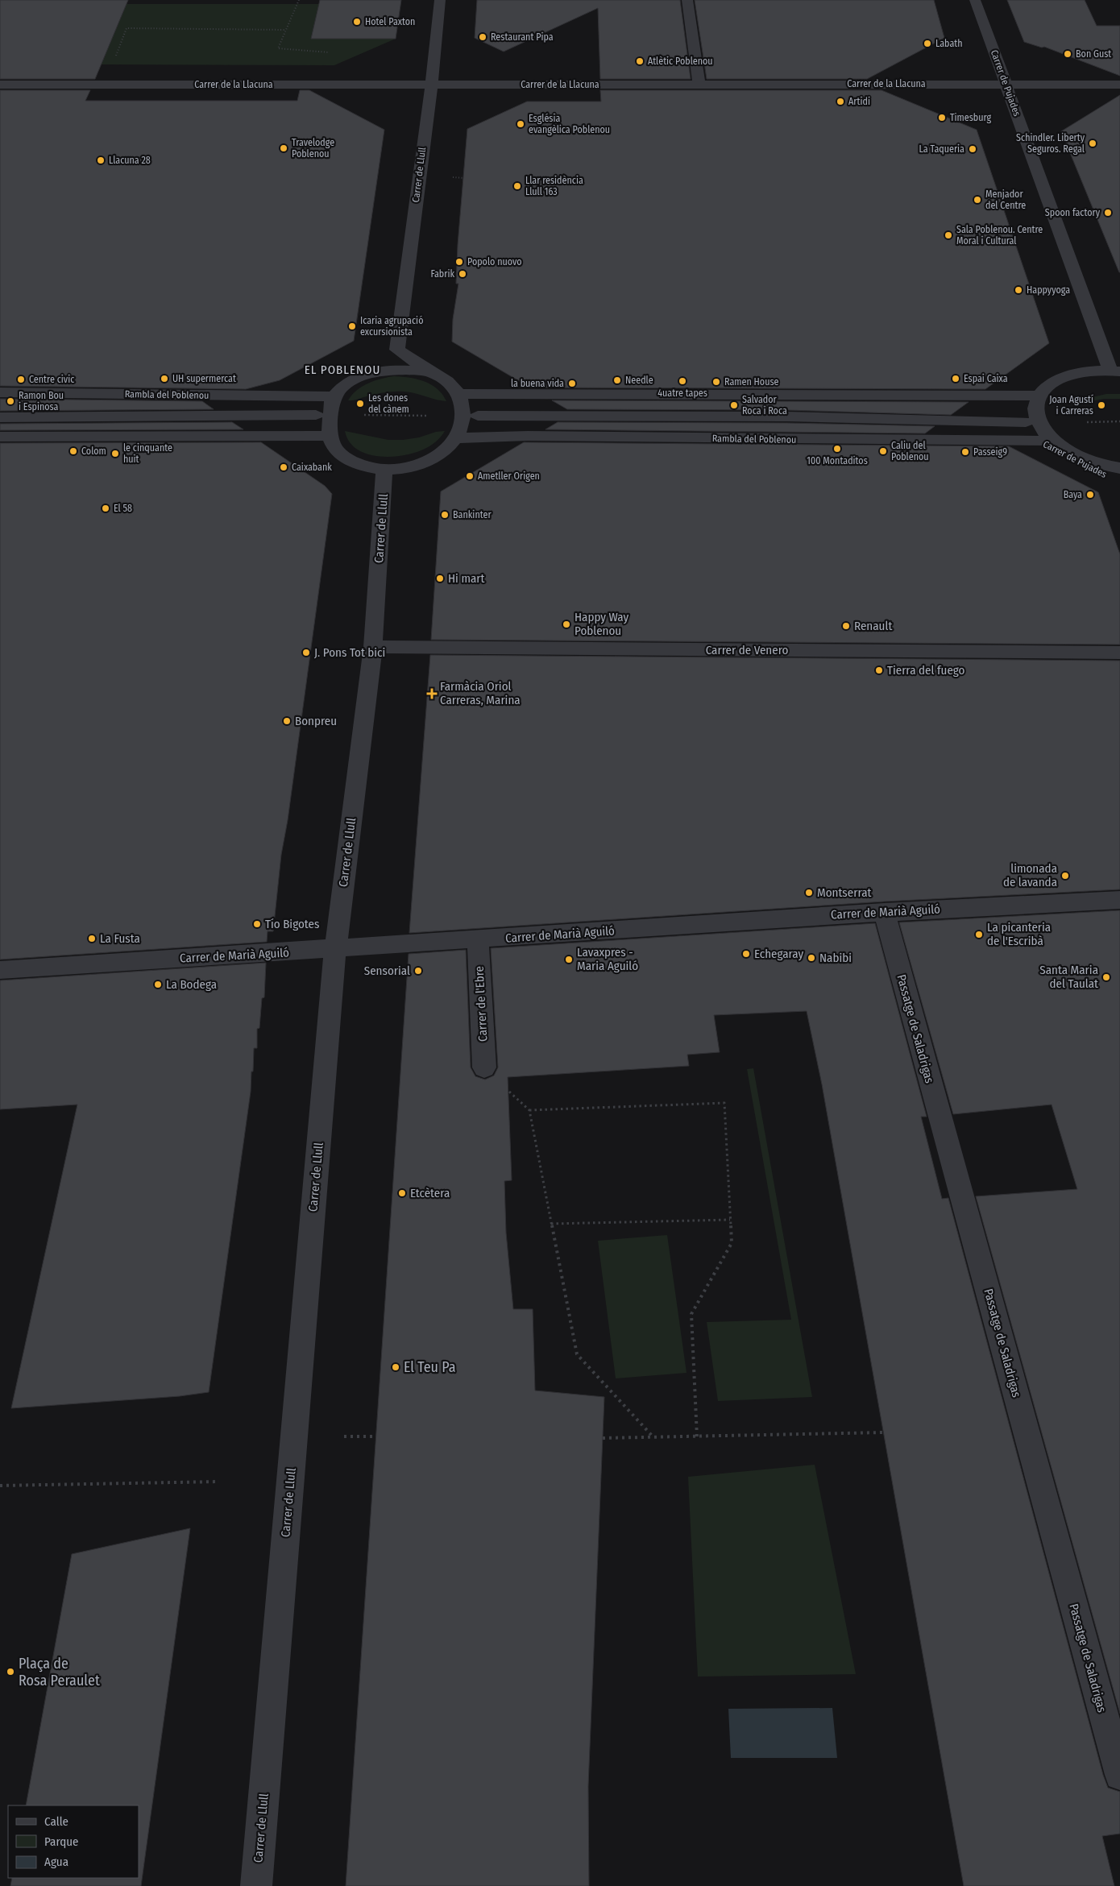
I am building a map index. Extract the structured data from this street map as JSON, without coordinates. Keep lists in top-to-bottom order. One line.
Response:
{"streets":{"street":["Carrer de Pujades","Carrer de la Llacuna","Carrer de Llull","Rambla del Poblenou","Carrer de Venero","Carrer de Marià Aguiló","Carrer de l'Ebre","Passatge de Saladrigas"]},"crossings":[["Carrer de Pujades","Carrer de la Llacuna"],["Carrer de la Llacuna","Carrer de Llull"],["Carrer de Llull","Rambla del Poblenou"],["Carrer de Llull","Carrer de Venero"],["Carrer de Llull","Carrer de Marià Aguiló"],["Carrer de Marià Aguiló","Carrer de l'Ebre"],["Carrer de Marià Aguiló","Passatge de Saladrigas"]],"districts":["EL POBLENOU"],"places":{"other":["Hotel Paxton","Restaurant Pipa","Labath","Bon Gust","Atlètic Poblenou","Artidi","Timesburg","Església evangèlica Poblenou","Schindler. Liberty Seguros. Regal","Travelodge Poblenou","La Taqueria","Llacuna 28","Llar residència Llull 163","Menjador del Centre","Spoon factory","Sala Poblenou. Centre Moral i Cultural","Popolo nuovo","Fabrik","Happyyoga","Icaria agrupació excursionista","UH supermercat","Espai Caixa","Centre civic","Needle","4uatre tapes","Ramen House","la buena vida","Ramon Bou i Espinosa","Les dones del cànem","Salvador Roca i Roca","Joan Agustí i Carreras","100 Montaditos","Colom","Caliu del Poblenou","Passeig9","le cinquante huit","Caixabank","Ametller Origen","Baya","El 58","Bankinter","Hi mart","Happy Way Poblenou","Renault","J. Pons Tot bici","Tierra del fuego","Bonpreu","limonada de lavanda","Montserrat","Tío Bigotes","La picanteria de l'Escribà","La Fusta","Echegaray","Nabibi","Lavaxpres - Maria Aguiló","Sensorial","Santa Maria del Taulat","La Bodega","Etcètera","El Teu Pa","Plaça de Rosa Peraulet"],"health":["Farmàcia Oriol Carreras, Marina"]},"legend":["Calle","Parque","Agua"]}
